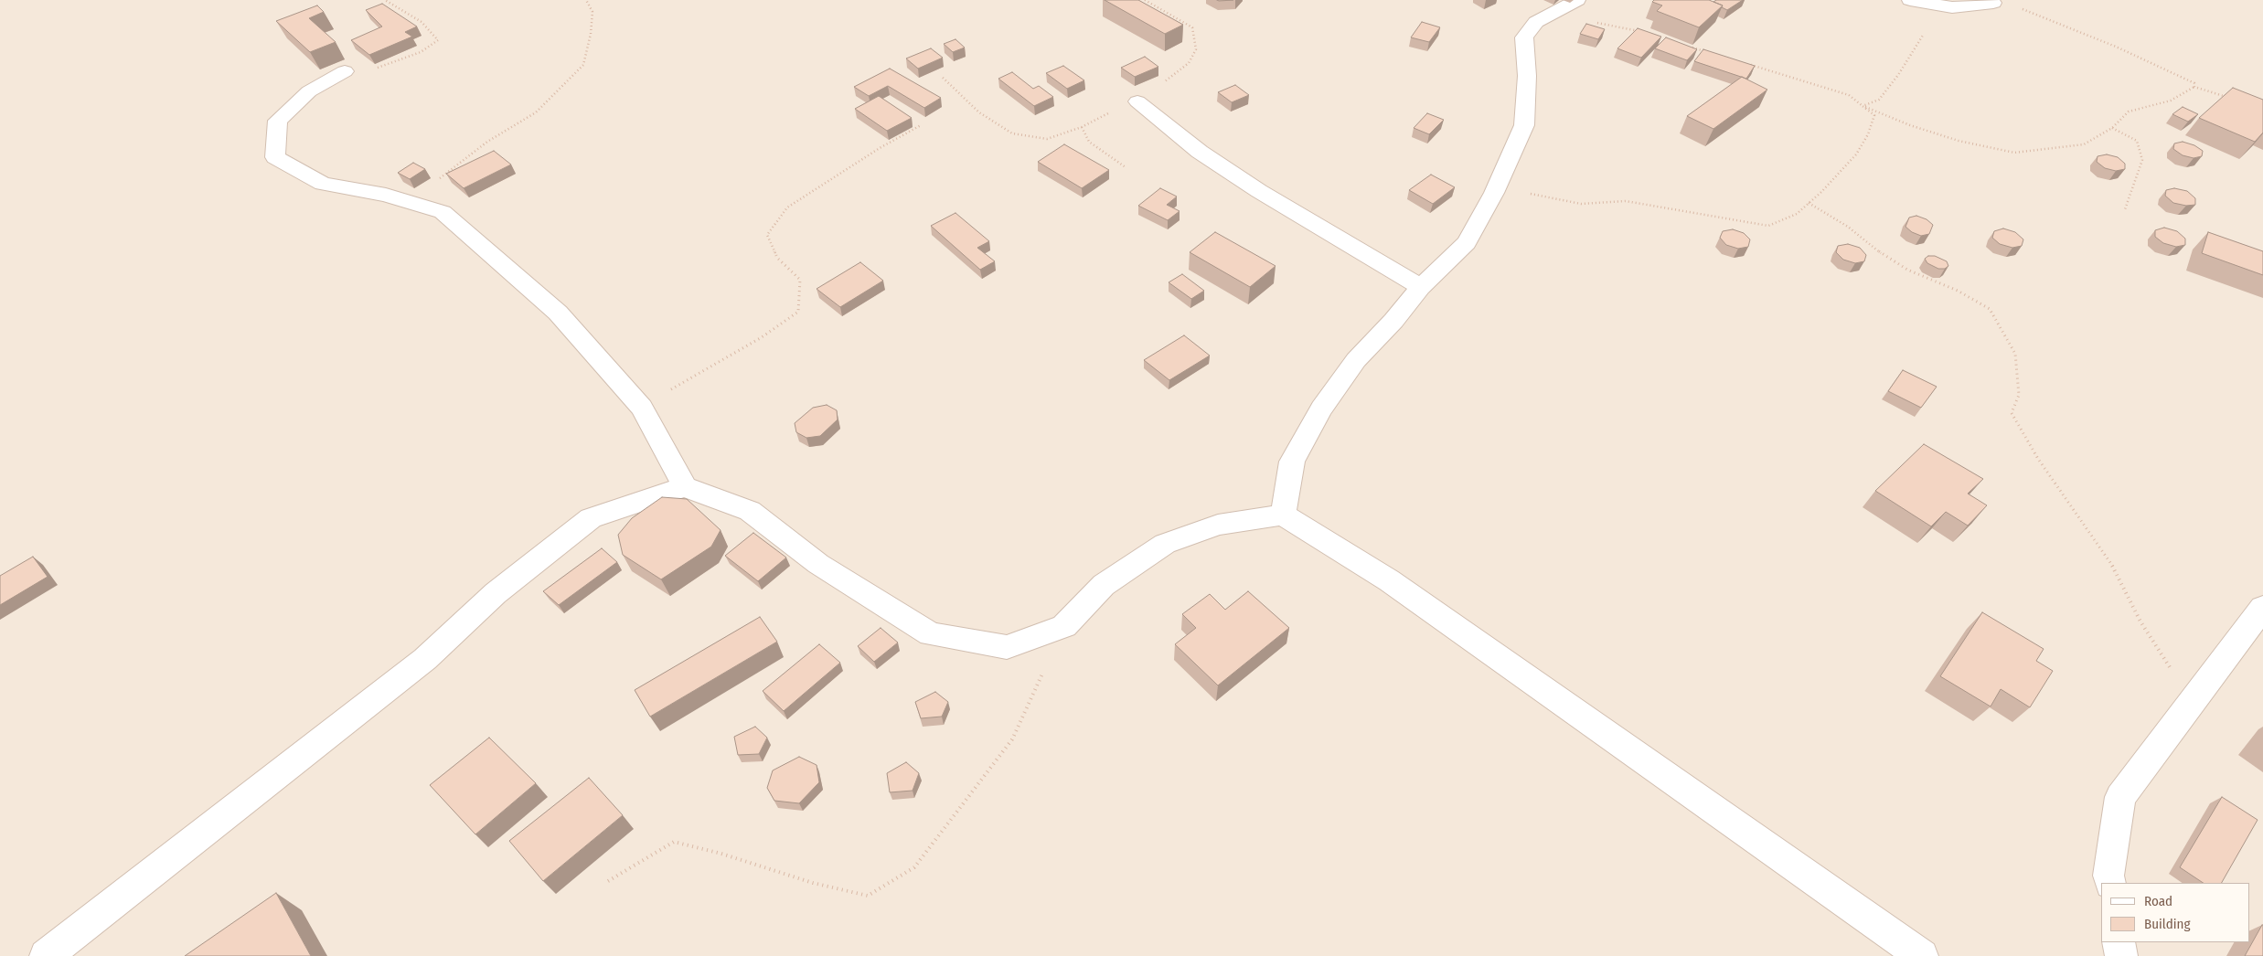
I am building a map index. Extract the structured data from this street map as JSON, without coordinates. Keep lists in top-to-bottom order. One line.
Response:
{"legend":["Road","Building"]}
